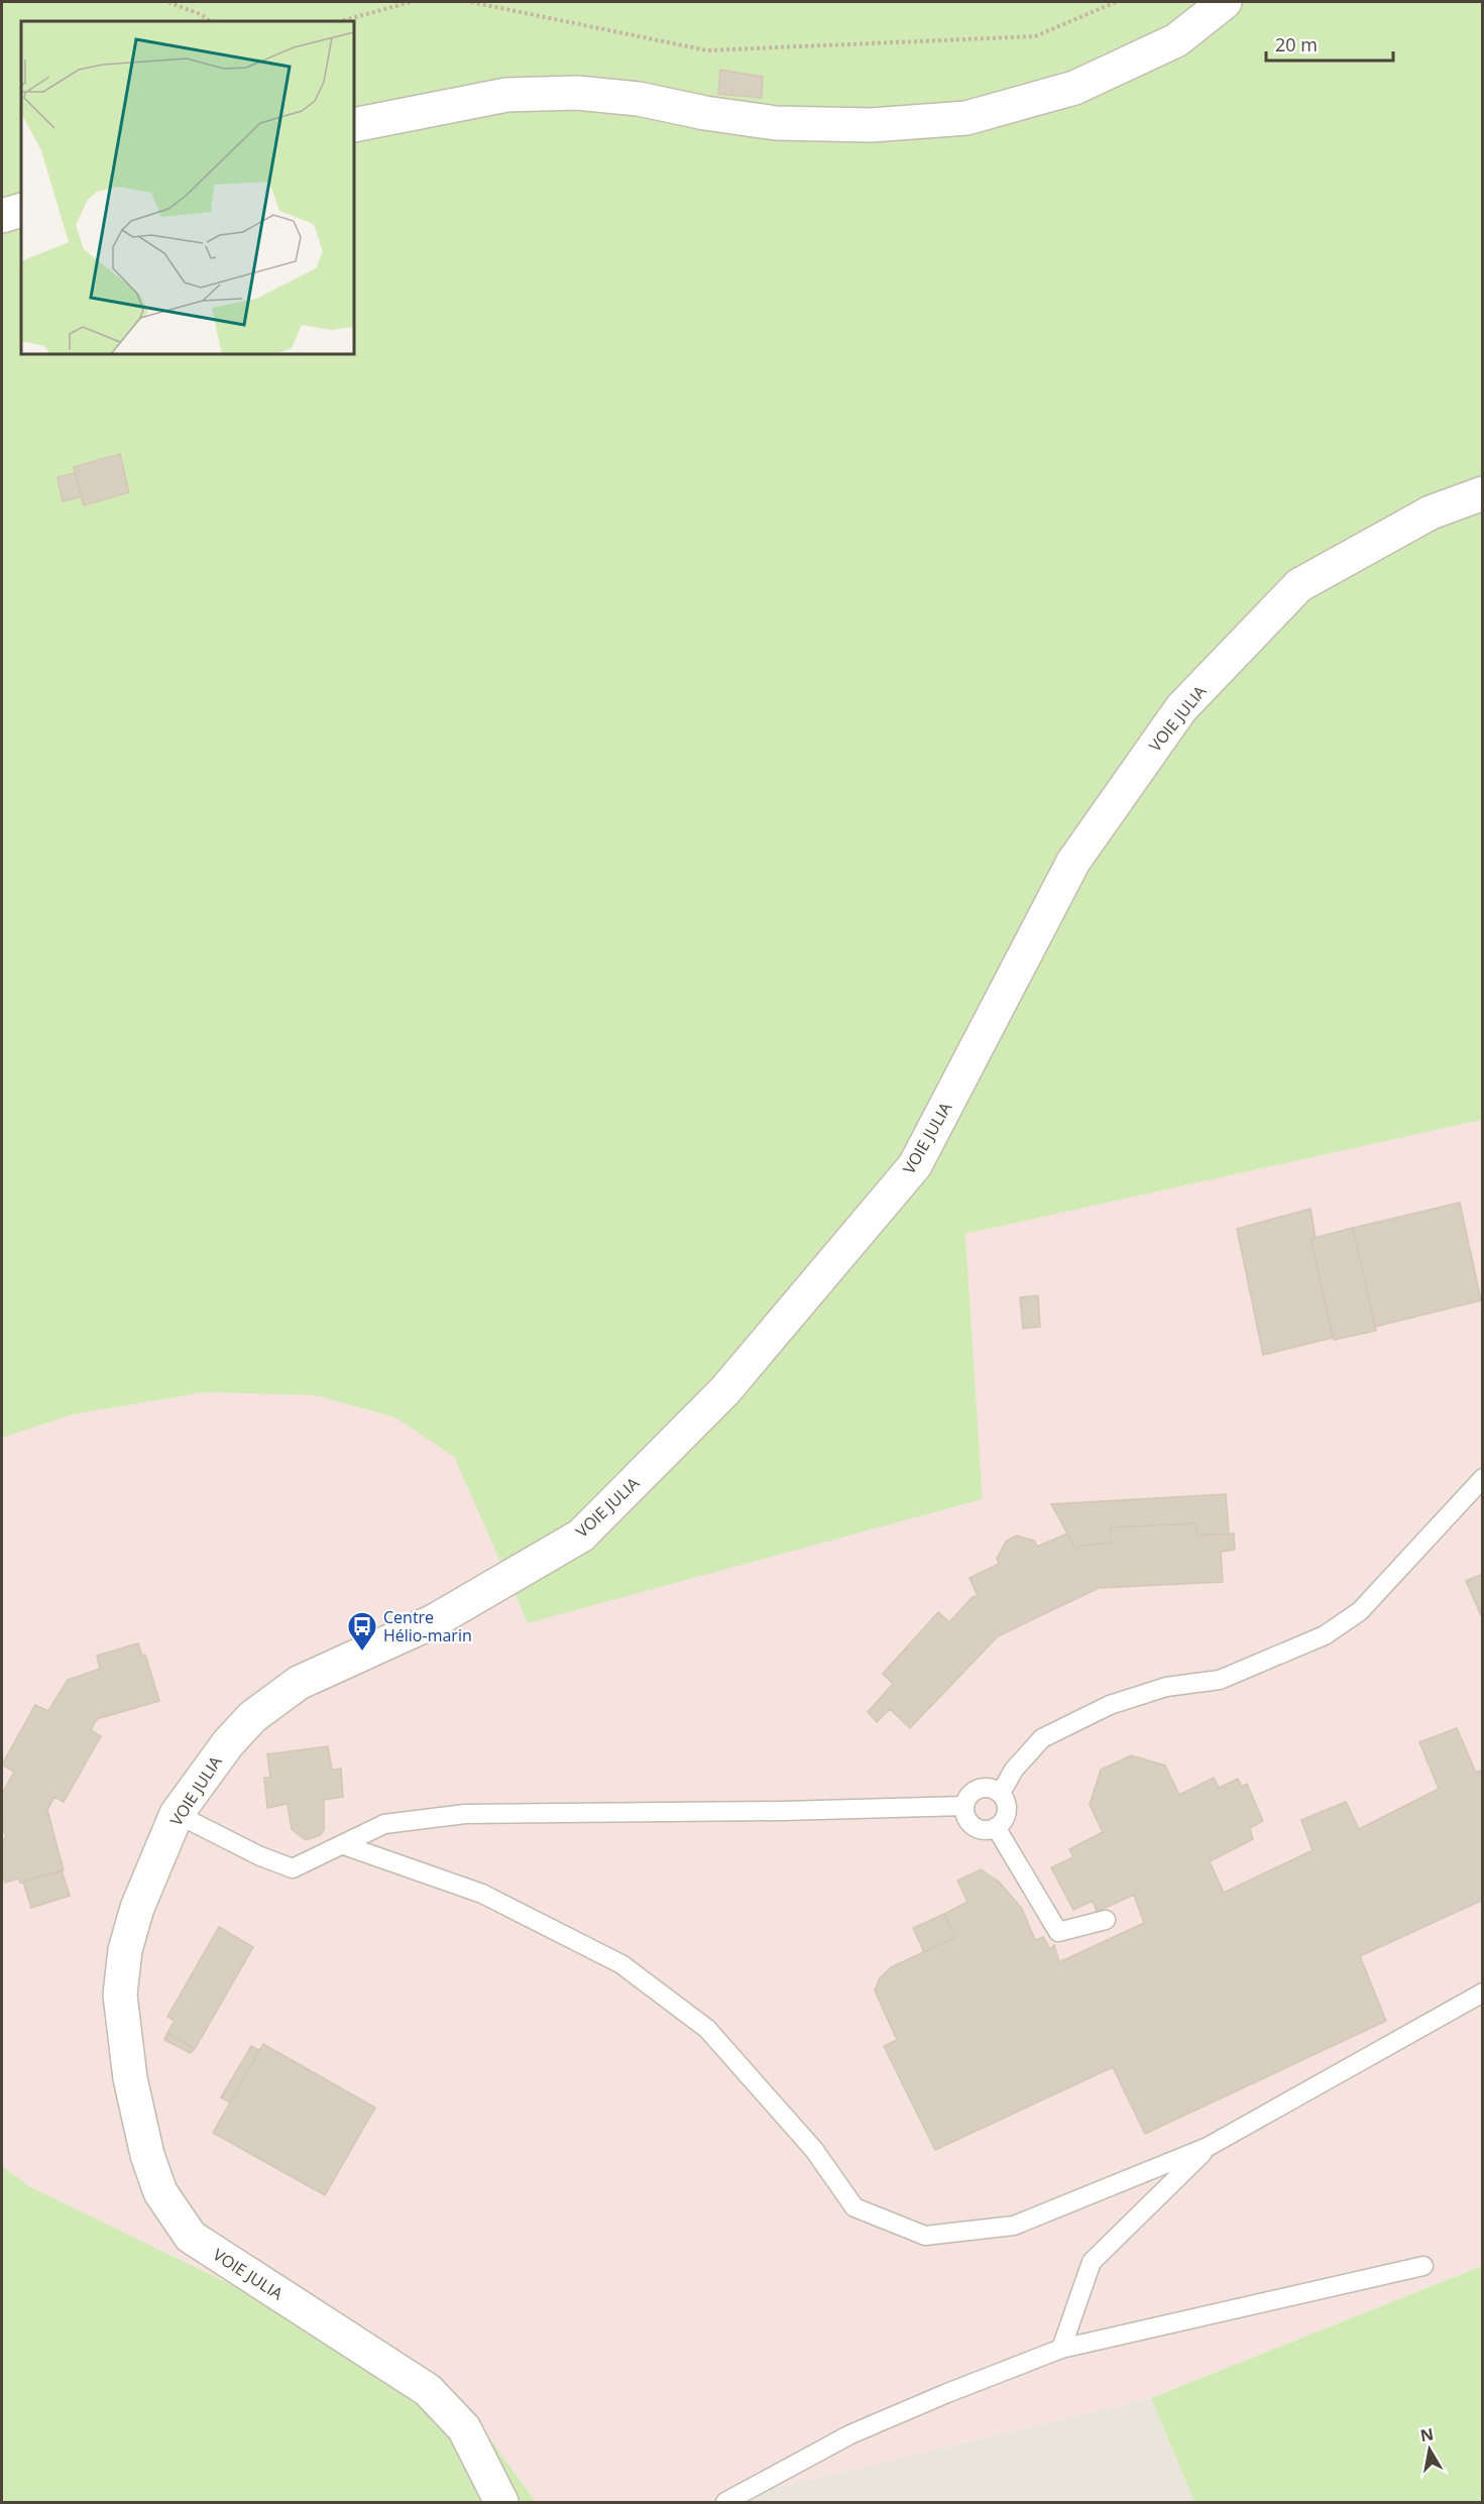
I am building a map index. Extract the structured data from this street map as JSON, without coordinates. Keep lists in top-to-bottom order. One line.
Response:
{"streets":{"street":["VOIE JULIA"]},"places":{"bus stop":["Centre Hélio-marin"]},"scale_bar":"20 m","north":"top"}
